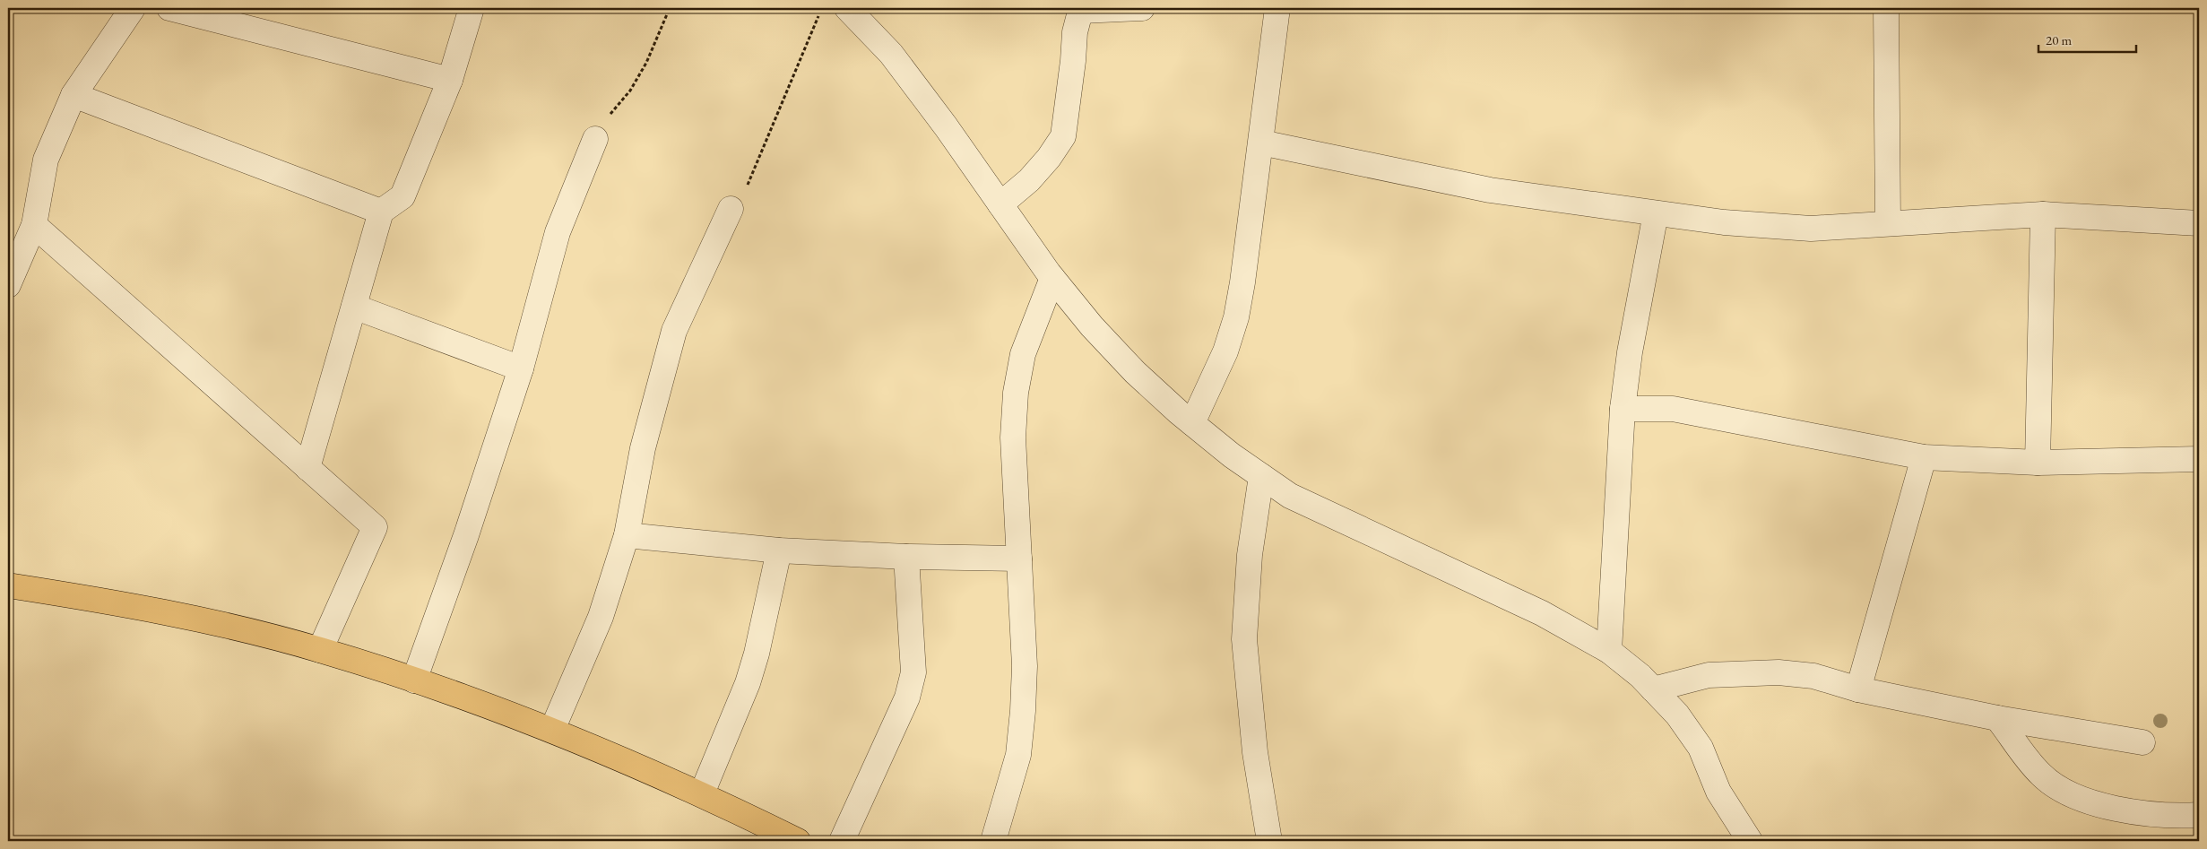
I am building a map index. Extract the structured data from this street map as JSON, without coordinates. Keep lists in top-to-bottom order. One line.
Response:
{"scale_bar":"20 m"}
